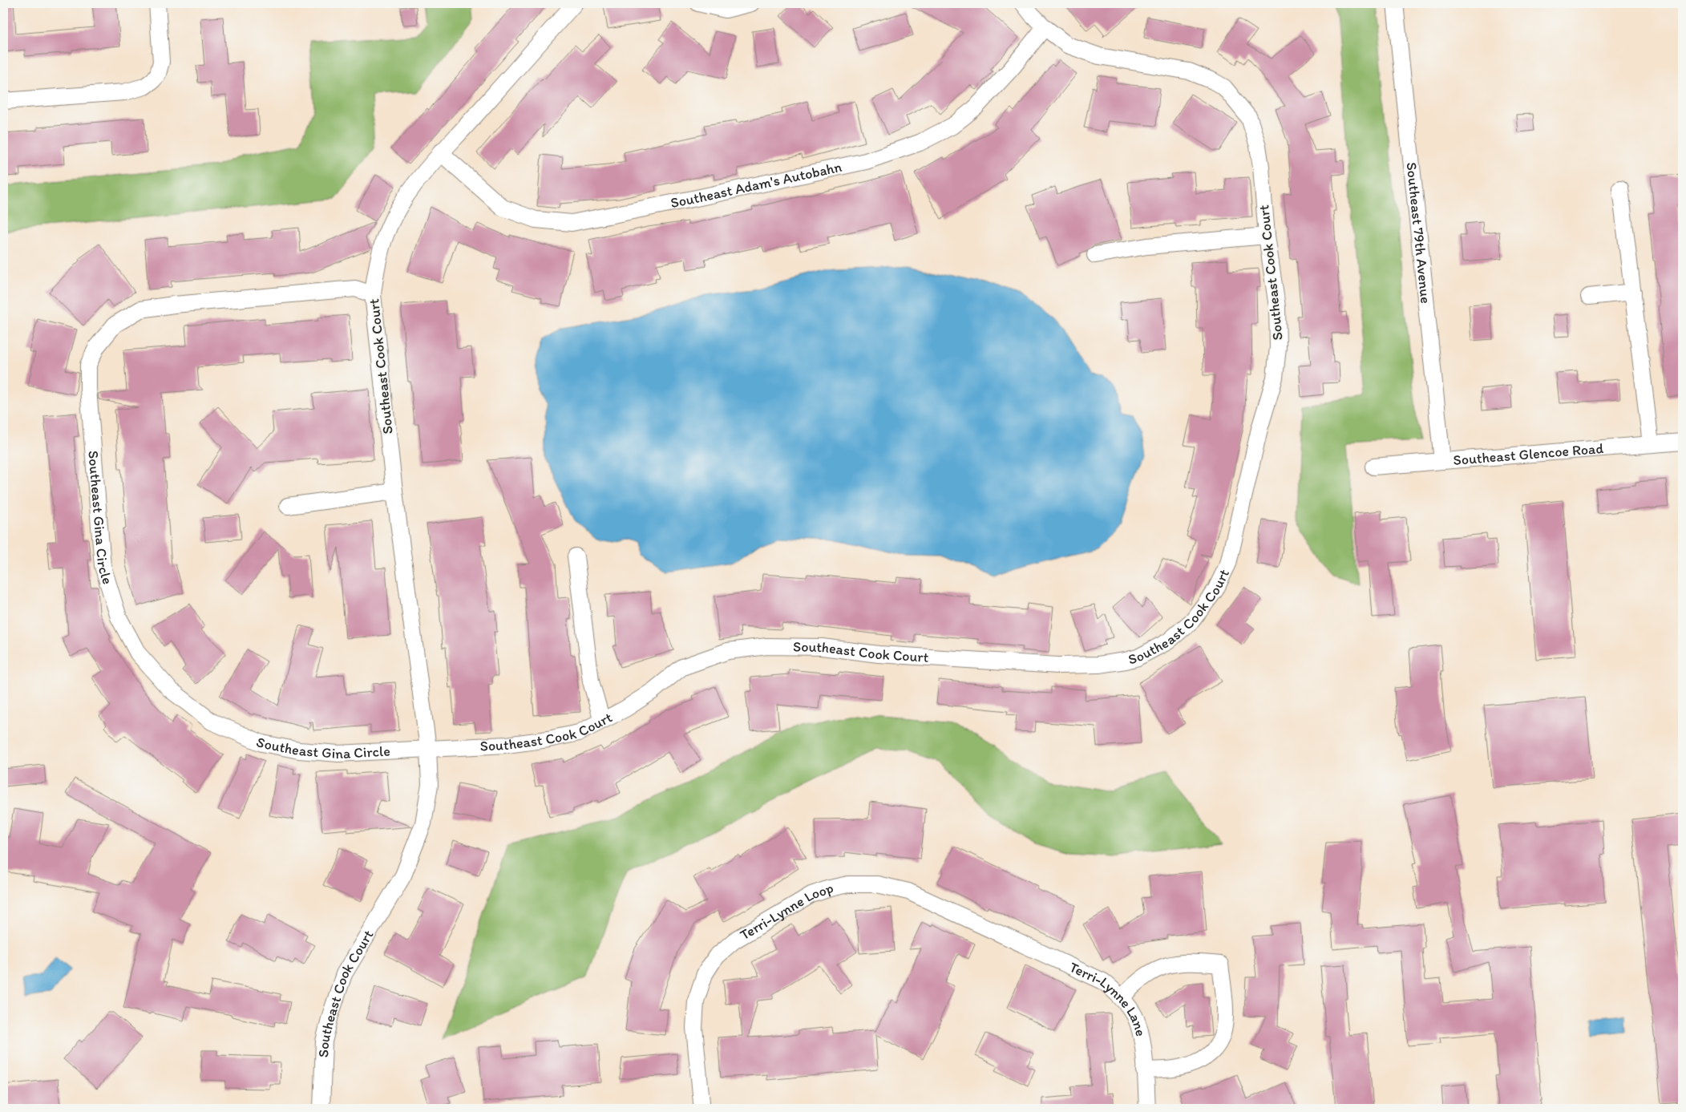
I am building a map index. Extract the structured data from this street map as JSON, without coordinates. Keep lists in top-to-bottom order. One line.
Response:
{"streets":{"street":["Southeast Adam's Autobahn","Southeast 79th Avenue","Southeast Cook Court","Southeast Glencoe Road","Southeast Gina Circle","Terri-Lynne Loop","Terri-Lynne Lane"]},"crossings":[["Southeast Adam's Autobahn","Southeast Cook Court"],["Southeast 79th Avenue","Southeast Glencoe Road"],["Southeast Cook Court","Southeast Gina Circle"],["Terri-Lynne Loop","Terri-Lynne Lane"]]}
